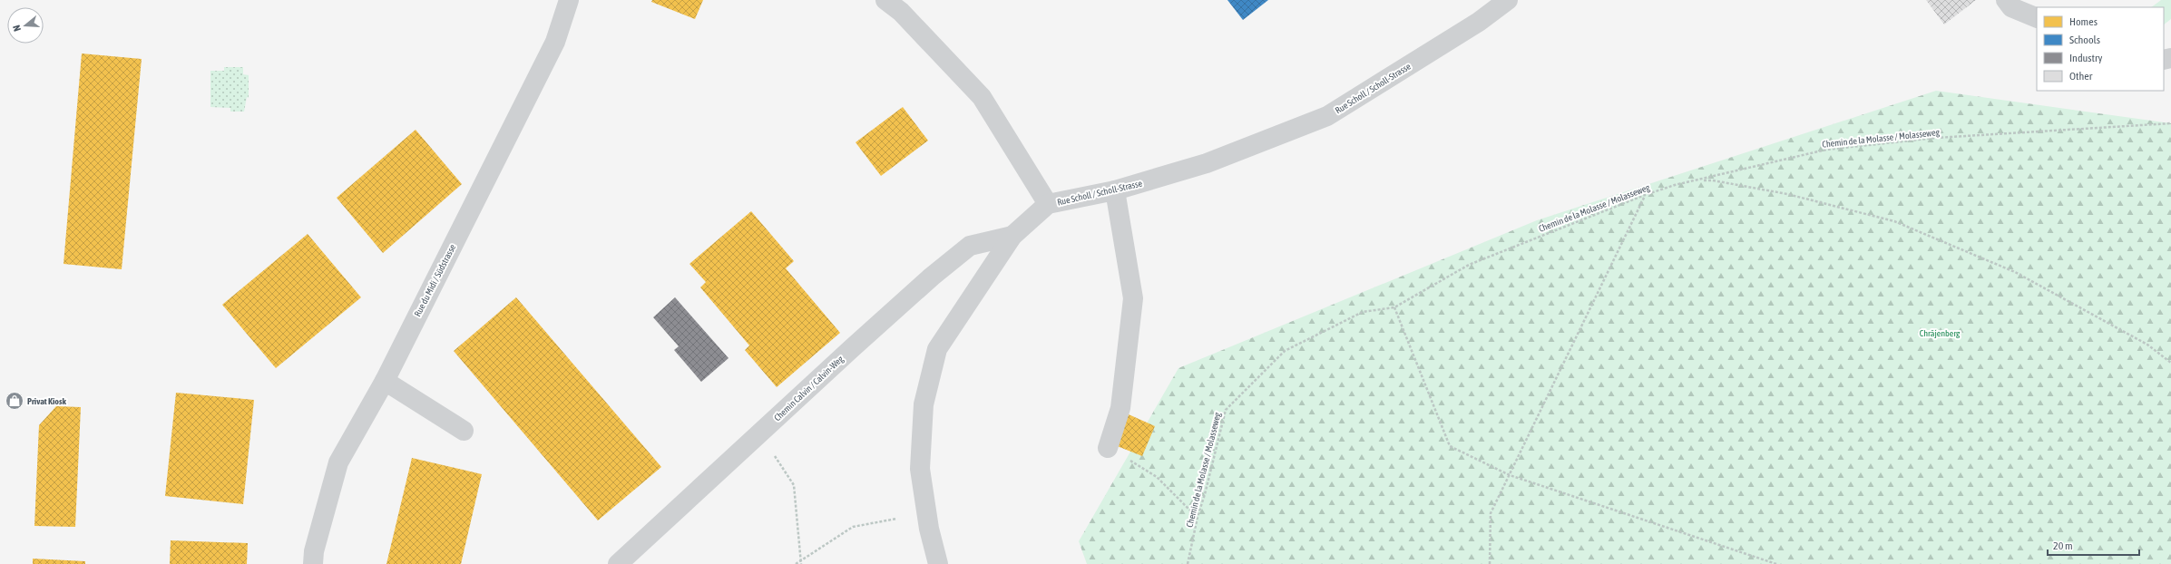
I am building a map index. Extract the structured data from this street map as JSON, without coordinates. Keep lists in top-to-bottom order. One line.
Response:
{"streets":{"street":["Rue Scholl / Scholl-Strasse","Rue du Midi / Südstrasse","Chemin Calvin / Calvin-Weg"],"path":["Chemin de la Molasse / Molasseweg"]},"crossings":[["Rue Scholl / Scholl-Strasse","Chemin Calvin / Calvin-Weg"]],"parks":["Chräjenberg"],"places":{"shop":["Privat Kiosk"]},"legend":["Homes","Schools","Industry","Other"],"scale_bar":"20 m","north":"left"}
